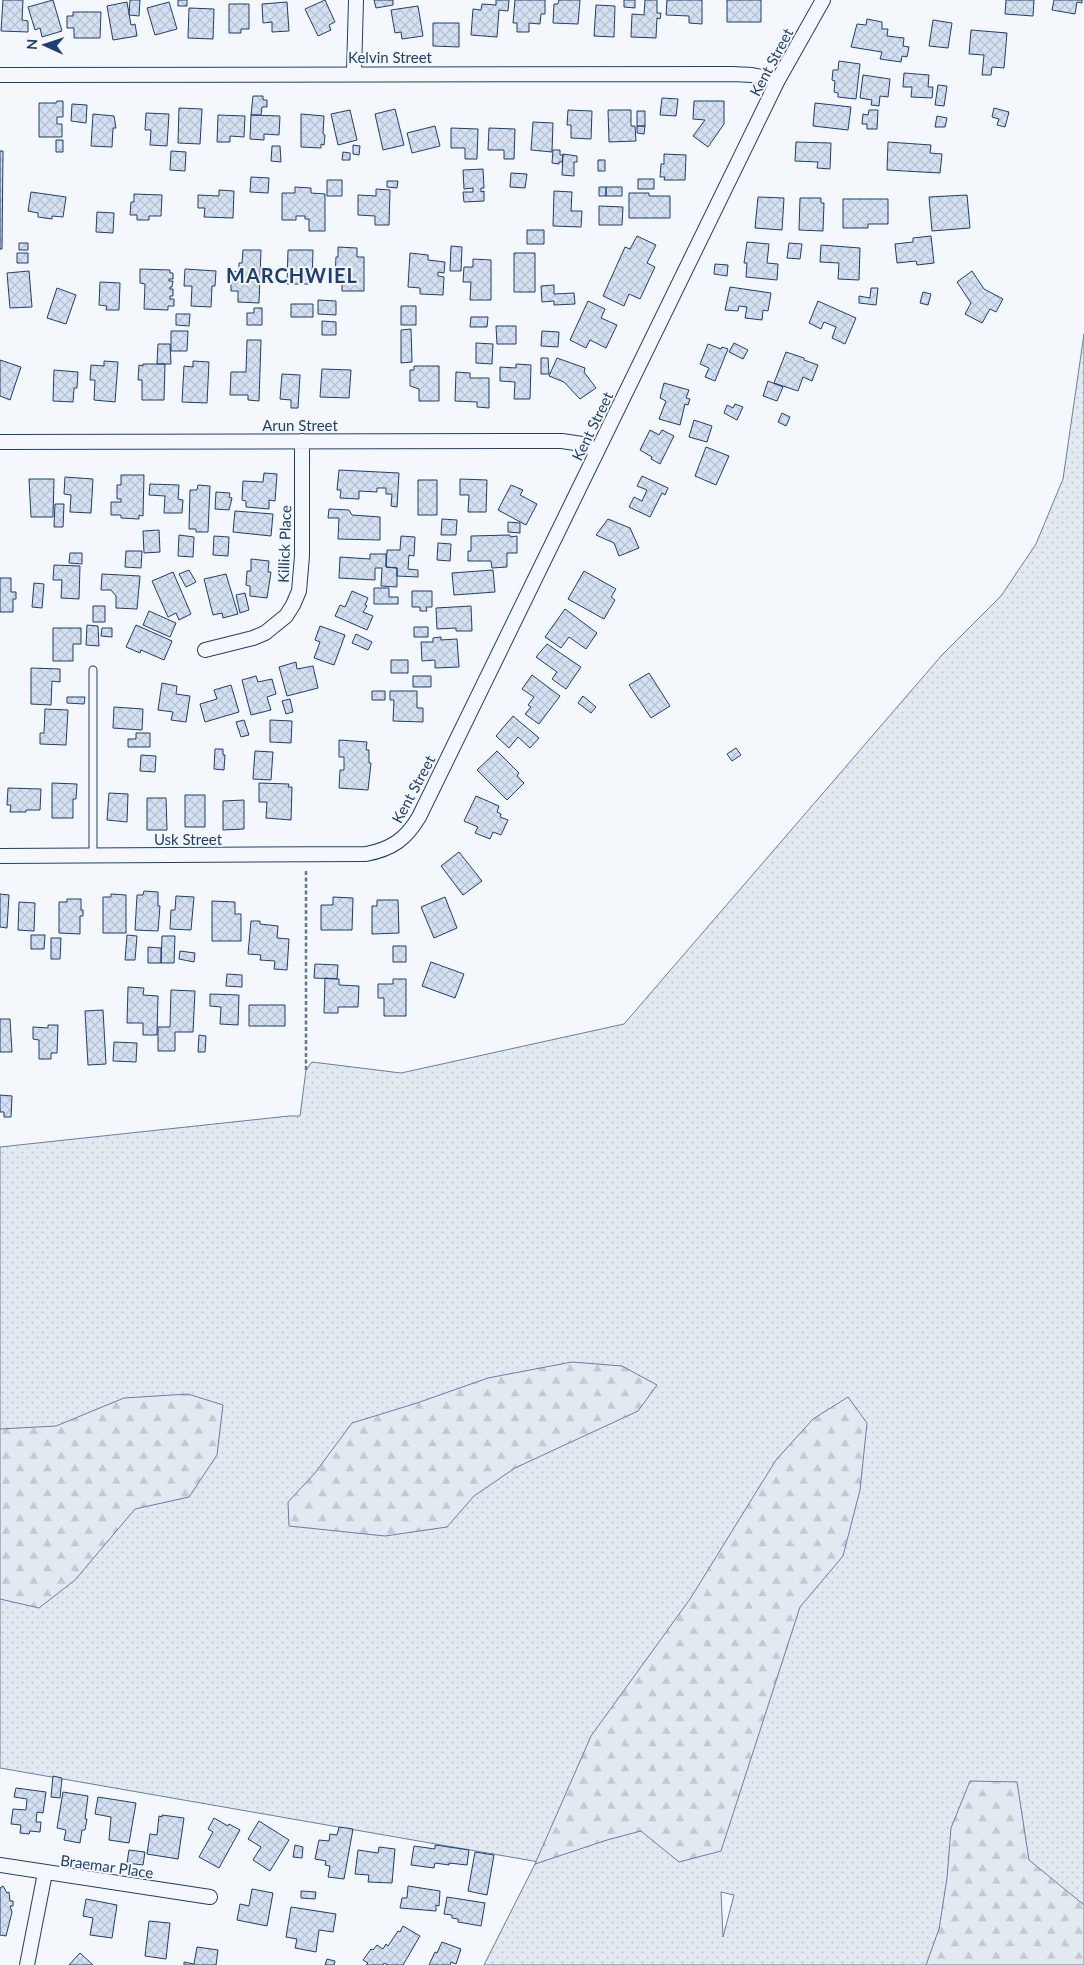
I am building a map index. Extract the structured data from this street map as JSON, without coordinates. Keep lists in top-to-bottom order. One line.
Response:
{"streets":{"street":["Kelvin Street","Kent Street","Arun Street","Killick Place","Usk Street","Braemar Place"]},"crossings":[["Kelvin Street","Kent Street"],["Kent Street","Arun Street"],["Kent Street","Usk Street"],["Arun Street","Killick Place"]],"districts":["MARCHWIEL"],"north":"left"}
